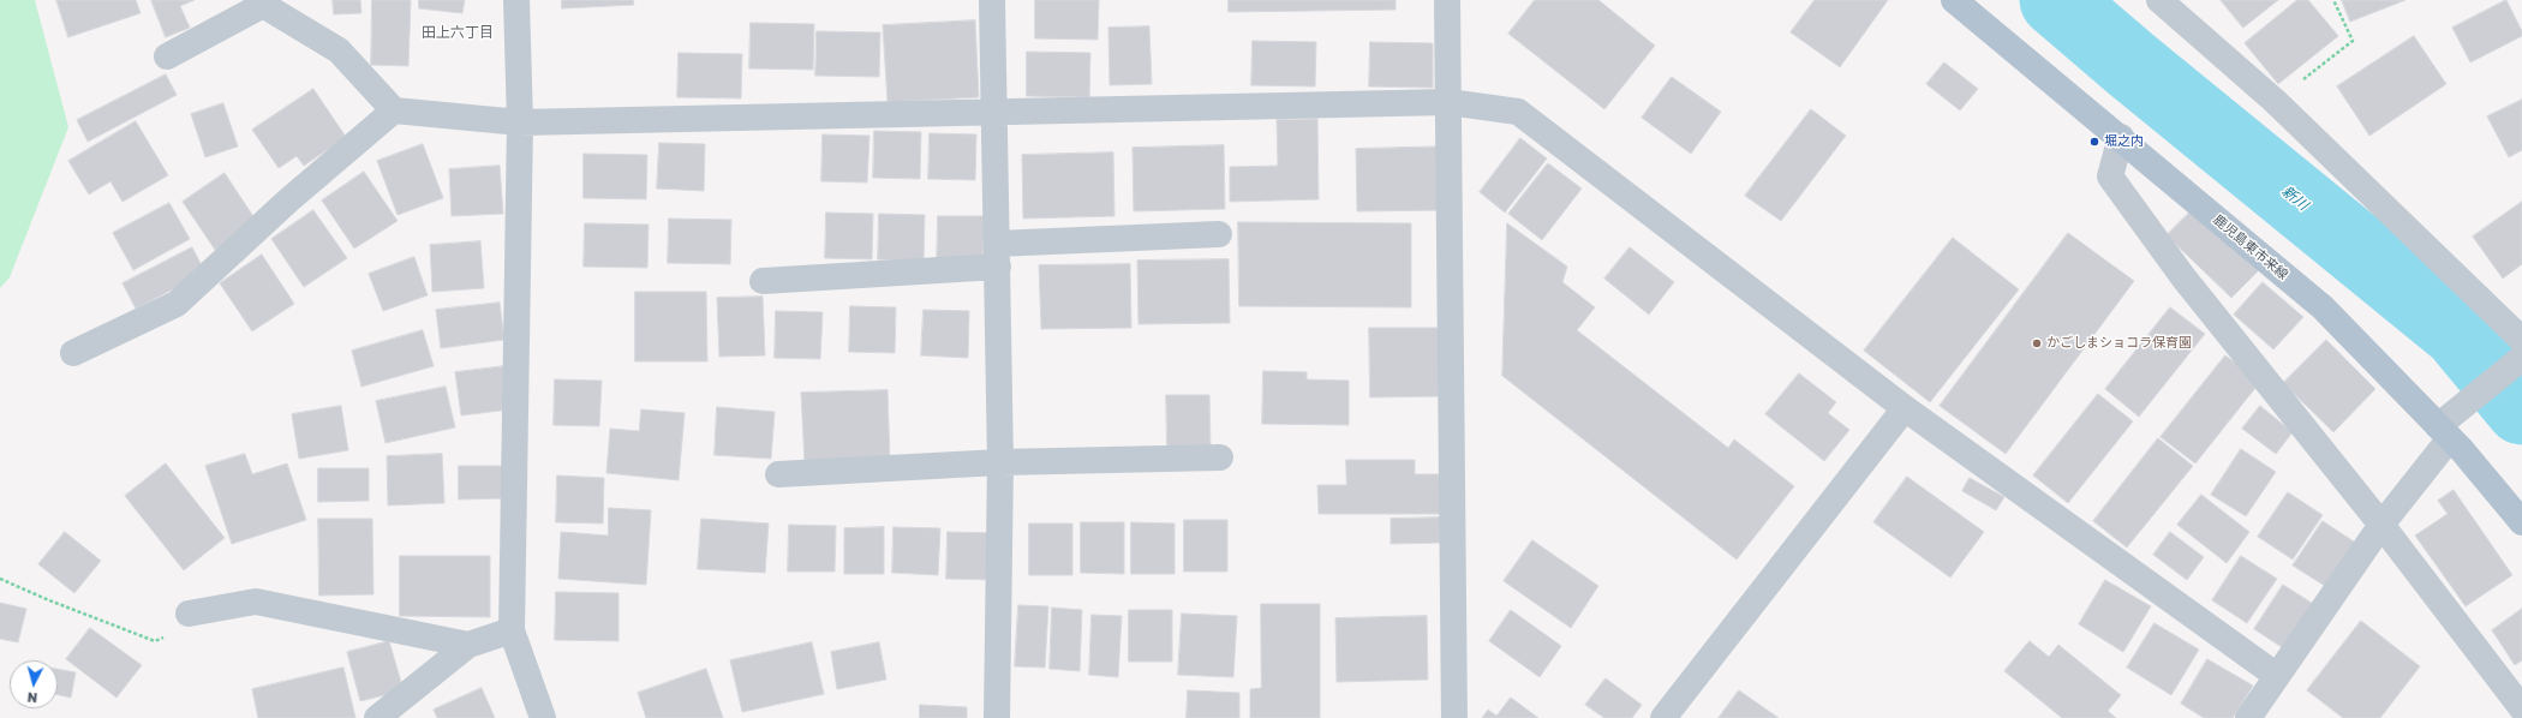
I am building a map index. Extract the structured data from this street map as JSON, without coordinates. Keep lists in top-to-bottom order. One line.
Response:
{"streets":{"main road":["鹿児島東市来線"]},"districts":["田上六丁目"],"water":["新川"],"places":["堀之内","かごしまショコラ保育園"],"north":"bottom"}
